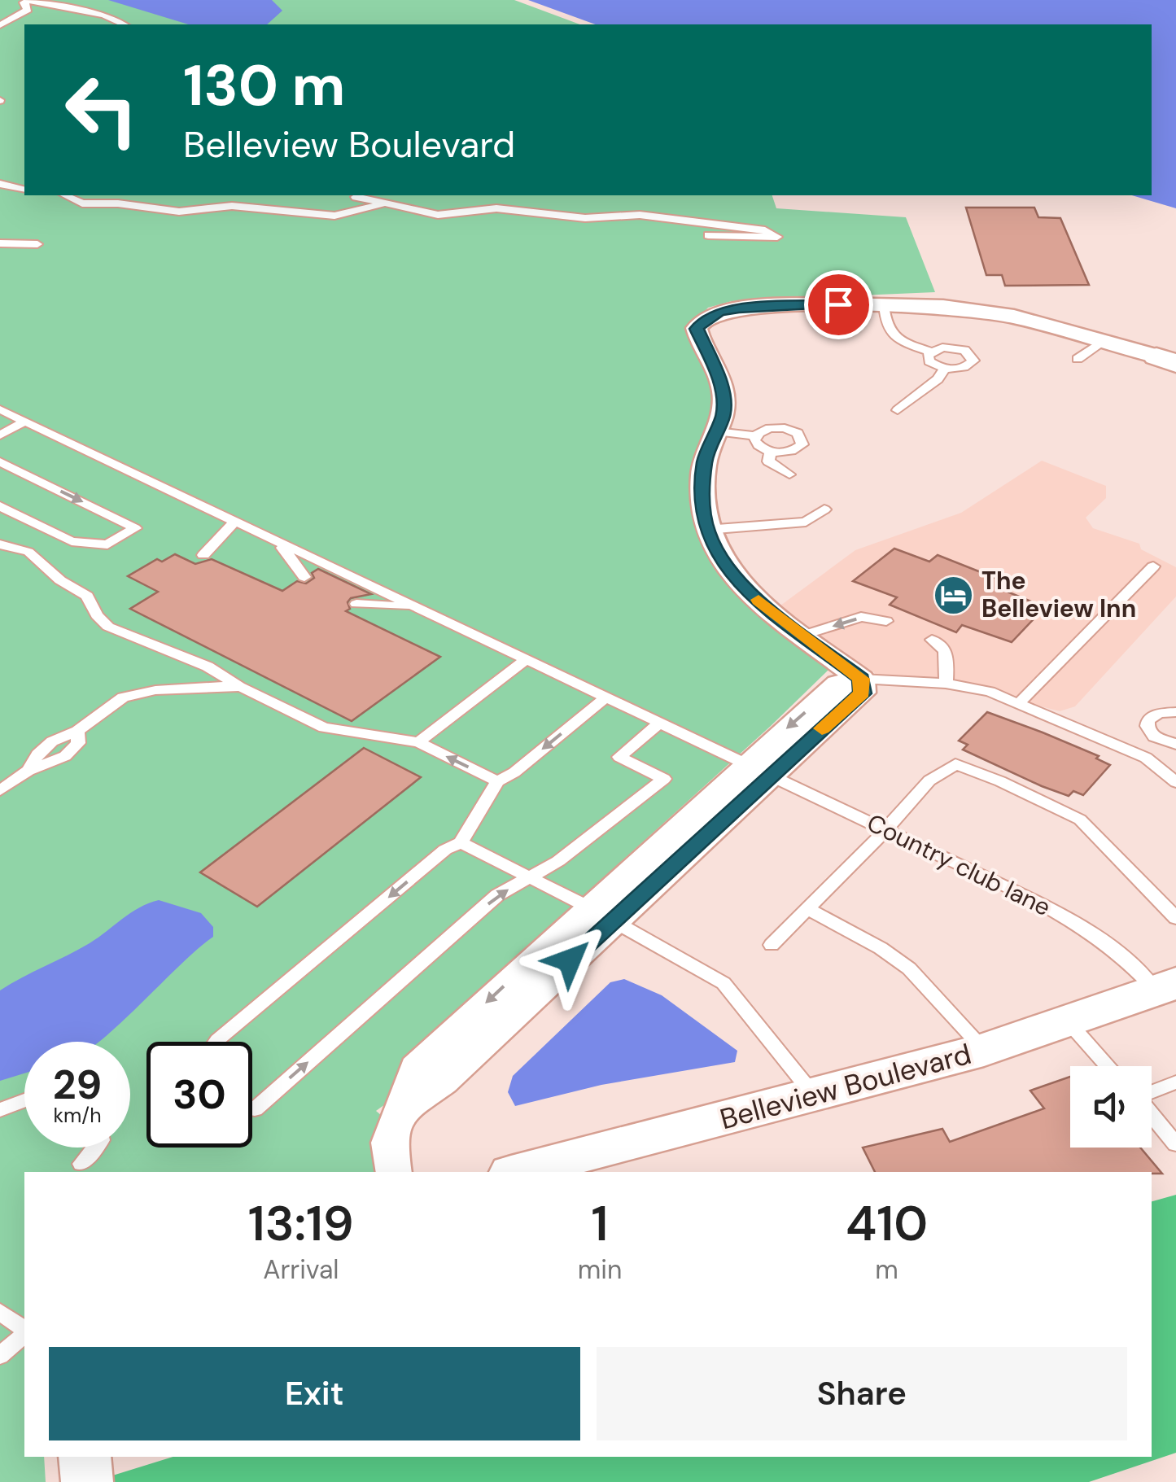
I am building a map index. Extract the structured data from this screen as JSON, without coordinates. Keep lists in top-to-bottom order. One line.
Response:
{"streets":{"street":["Belleview Boulevard"],"lane":["Country club lane"]},"crossings":[["Country club lane","Belleview Boulevard"]],"places":{"hotel":["The Belleview Inn"]},"page":{"turn":["130 m","Belleview Boulevard"],"speed":"29 km/h","limit":"30","eta":["13:19","Arrival","1","min","410","m"],"buttons":["Exit","Share"]}}
